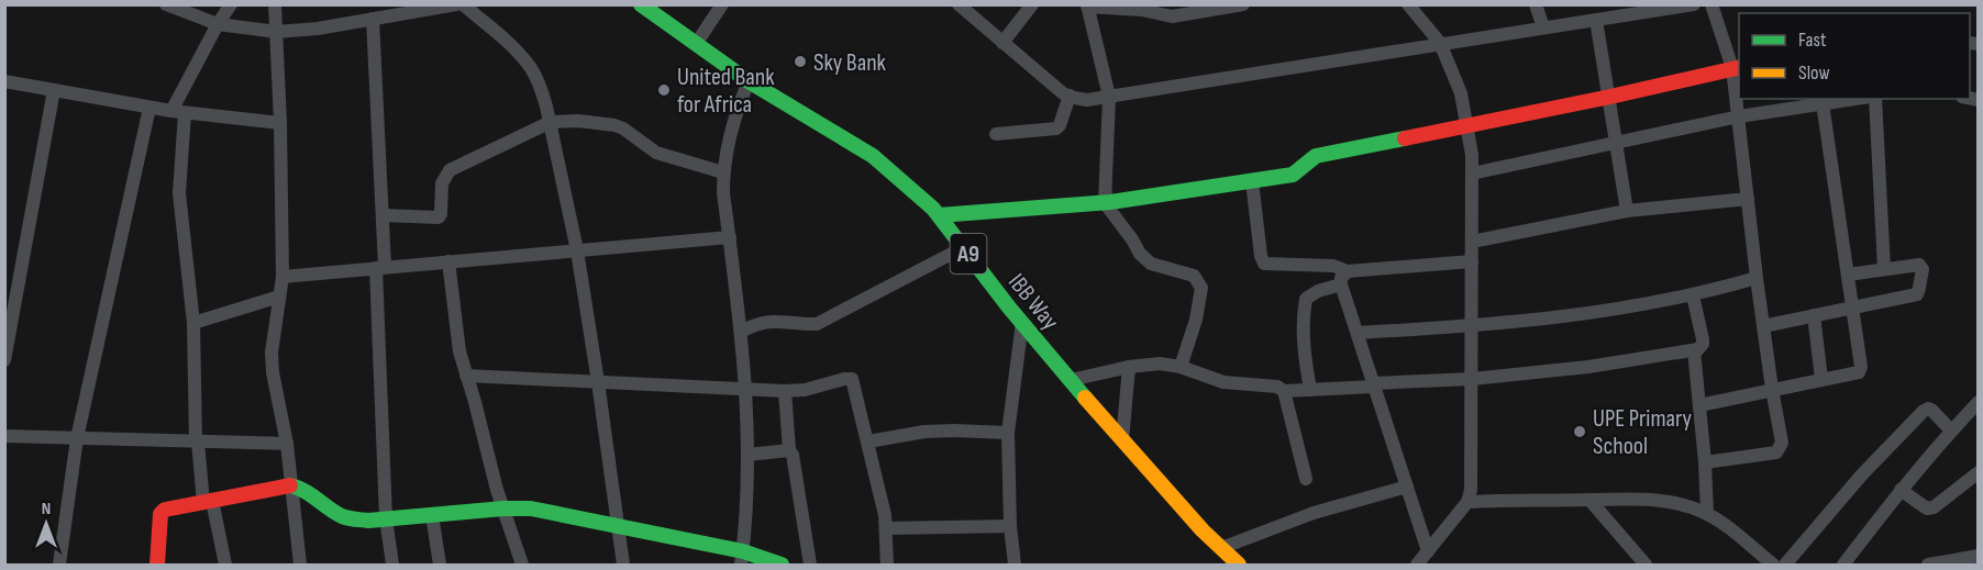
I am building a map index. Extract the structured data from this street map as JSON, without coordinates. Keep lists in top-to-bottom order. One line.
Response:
{"streets":{"main road":["A9","IBB Way"]},"places":["Sky Bank","United Bank for Africa","UPE Primary School"],"legend":["Fast","Slow"],"north":"top"}
